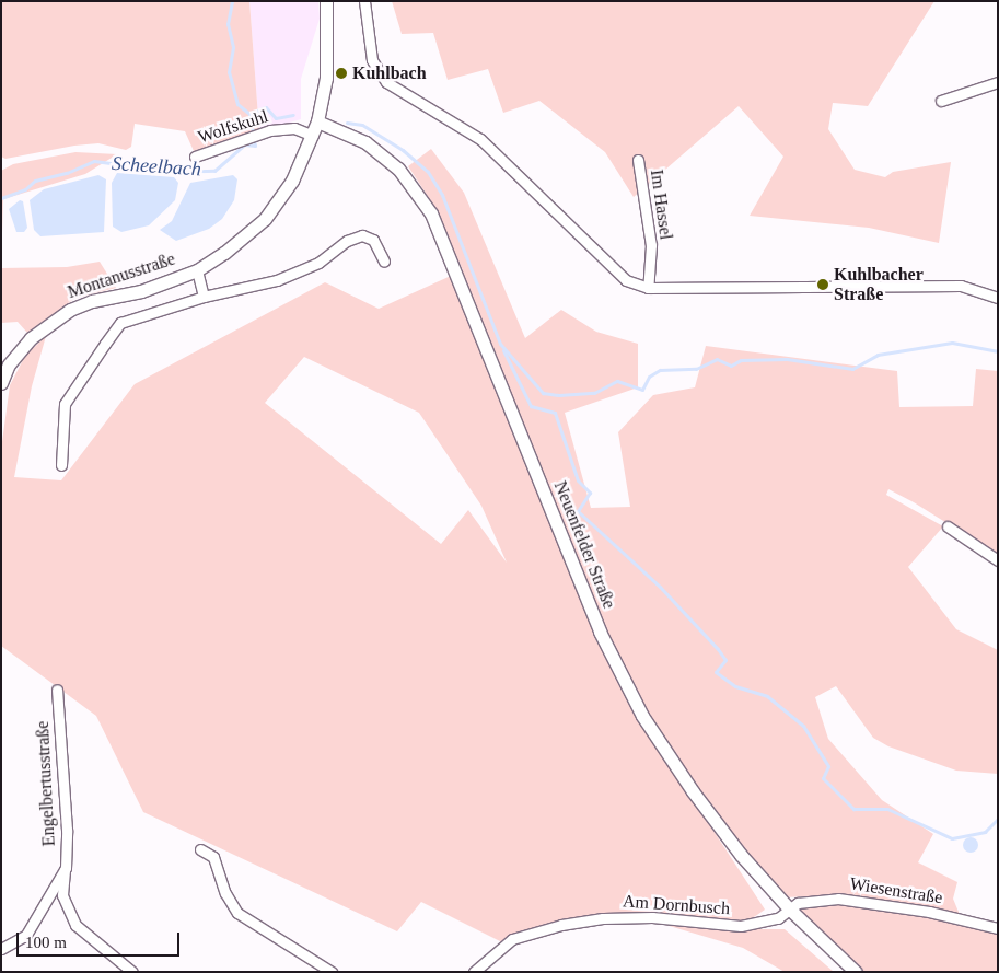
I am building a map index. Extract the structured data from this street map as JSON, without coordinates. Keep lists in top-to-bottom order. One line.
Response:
{"streets":{"main road":["Montanusstraße","Neuenfelder Straße"],"street":["Wolfskuhl","Im Hassel","Engelbertusstraße","Wiesenstraße","Am Dornbusch"]},"crossings":[["Wolfskuhl","Montanusstraße"],["Montanusstraße","Neuenfelder Straße"],["Neuenfelder Straße","Wiesenstraße"],["Neuenfelder Straße","Am Dornbusch"],["Wiesenstraße","Am Dornbusch"]],"water":["Scheelbach"],"places":["Kuhlbach","Kuhlbacher Straße"],"scale_bar":"100 m"}
